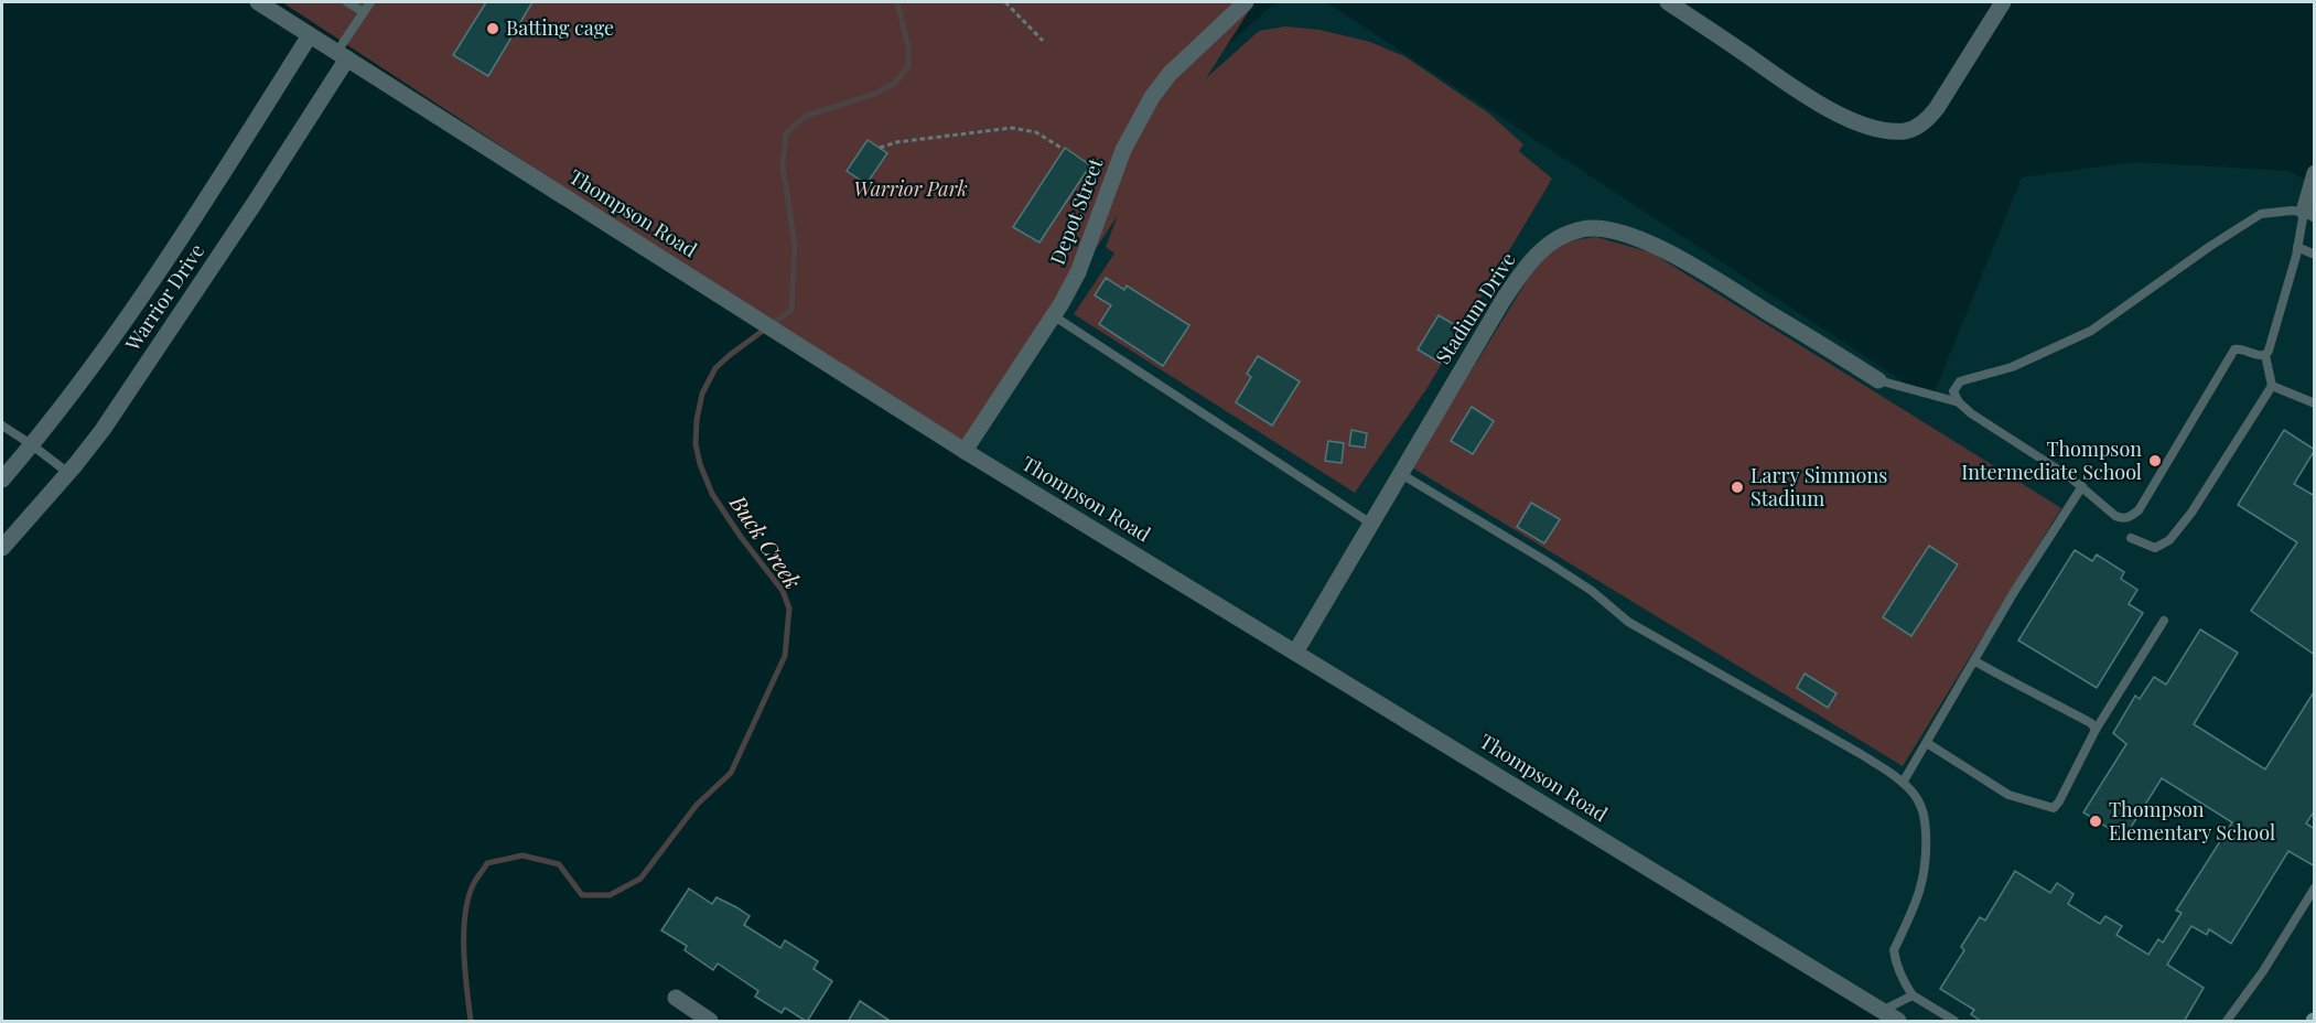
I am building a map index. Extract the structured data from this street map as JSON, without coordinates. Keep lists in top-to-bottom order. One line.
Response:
{"streets":{"street":["Depot Street","Thompson Road","Warrior Drive","Stadium Drive"]},"crossings":[["Depot Street","Thompson Road"],["Thompson Road","Warrior Drive"],["Thompson Road","Stadium Drive"]],"water":["Buck Creek"],"parks":["Warrior Park"],"places":["Batting cage","Thompson Intermediate School","Larry Simmons Stadium","Thompson Elementary School"]}
